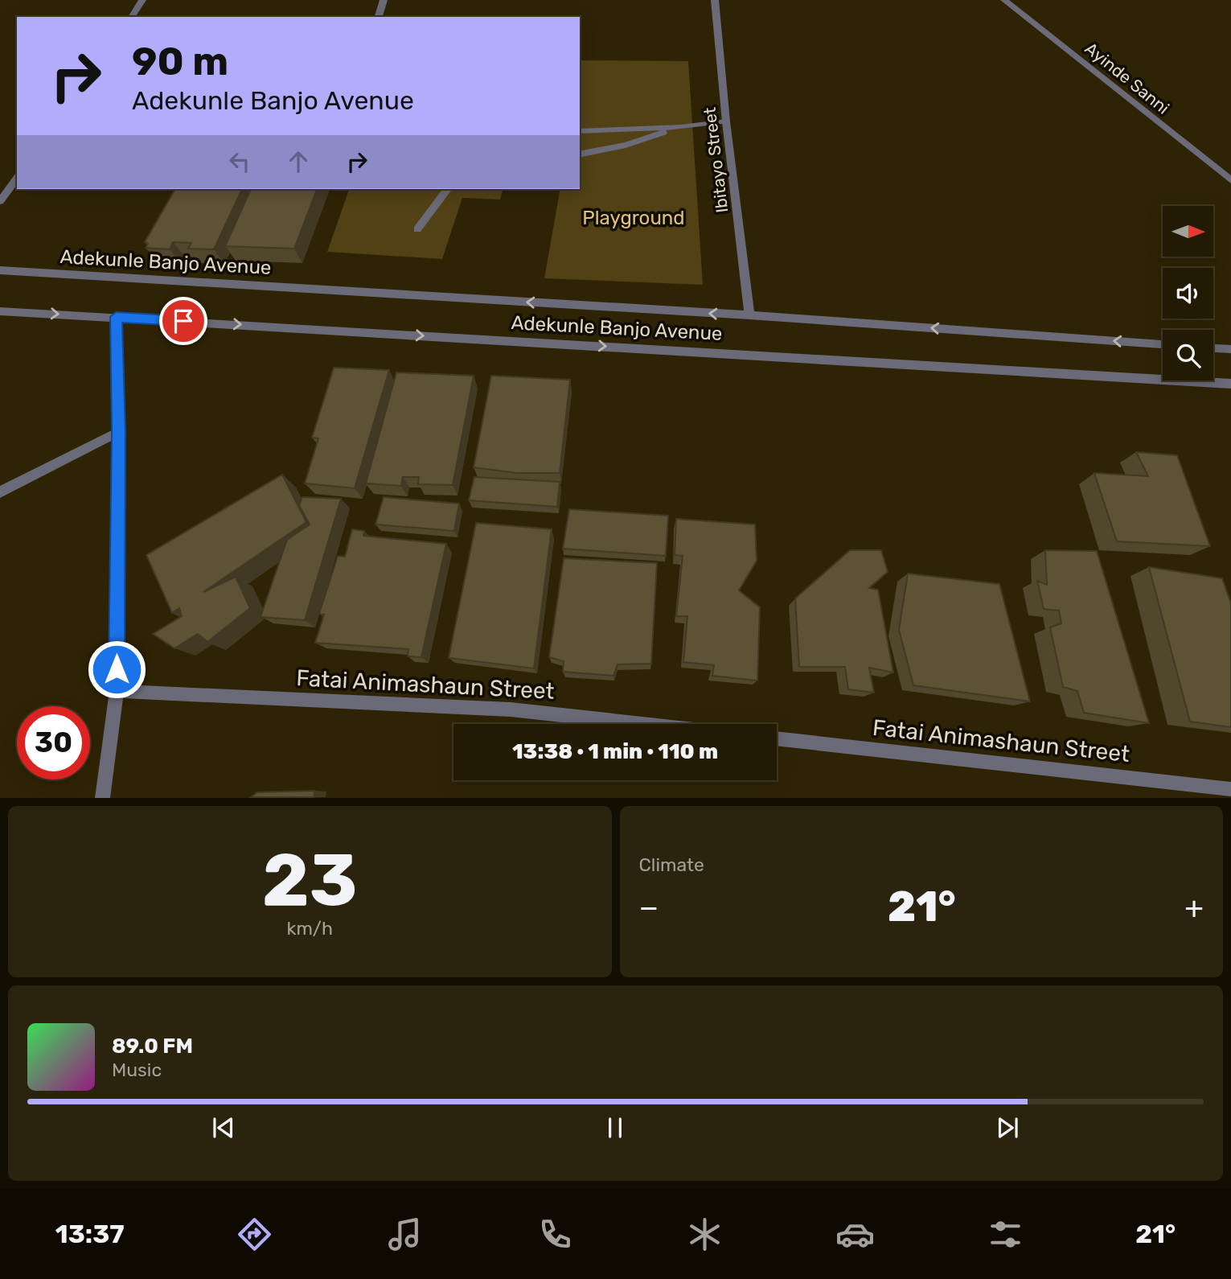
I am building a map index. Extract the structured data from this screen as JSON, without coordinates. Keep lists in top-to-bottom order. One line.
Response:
{"streets":{"street":["Ayinde Sanni","Ibitayo Street","Adekunle Banjo Avenue","Fatai Animashaun Street"]},"crossings":[["Ibitayo Street","Adekunle Banjo Avenue"]],"parks":["Playground"],"north":"right","page":{"turn":["90 m","Adekunle Banjo Avenue"],"limit":"30","trip":"13:38 · 1 min · 110 m","tile":[["23","km/h"],"Climate"],"heat":["−","21°","+"],"song":["89.0 FM","Music"],"tabs":["13:37","21°"]}}
